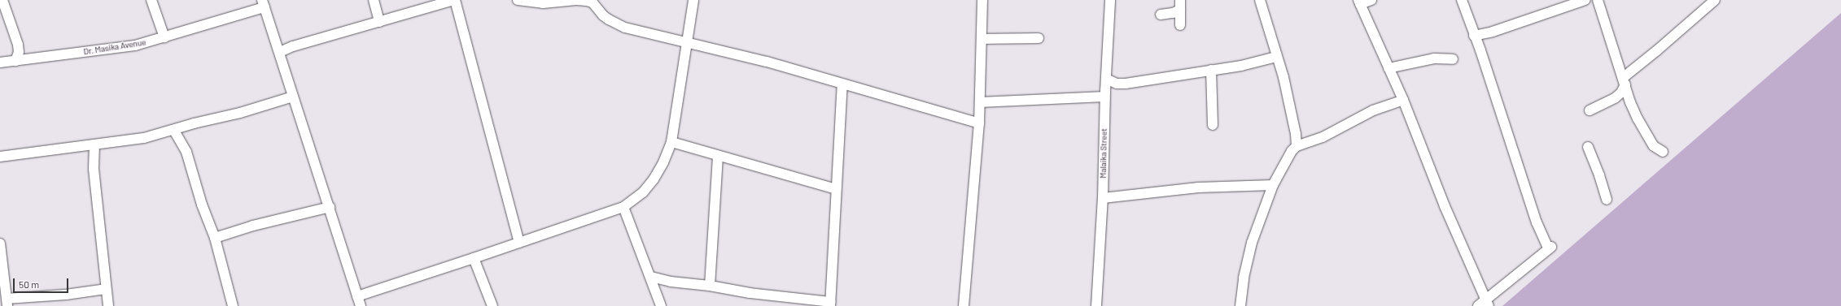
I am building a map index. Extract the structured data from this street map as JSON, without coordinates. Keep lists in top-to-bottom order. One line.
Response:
{"streets":{"street":["Dr. Masika Avenue","Malaika Street"]},"scale_bar":"50 m"}
